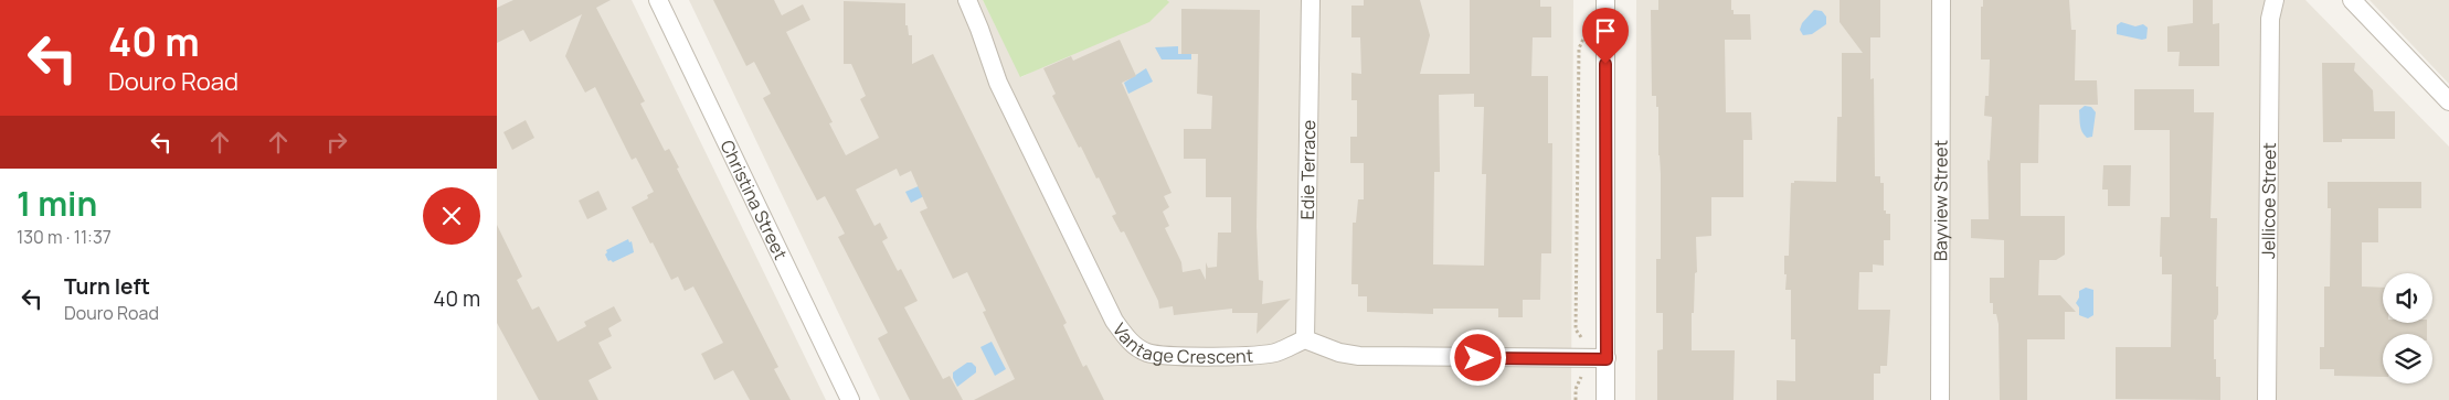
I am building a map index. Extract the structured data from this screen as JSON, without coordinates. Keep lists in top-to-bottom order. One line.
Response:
{"streets":{"street":["Edie Terrace","Jellicoe Street","Christina Street","Bayview Street","Vantage Crescent"]},"crossings":[["Edie Terrace","Vantage Crescent"]],"page":{"turn":["40 m","Douro Road"],"heading":["1 min","130 m · 11:37"],"list":[{"name":"Turn left","note":"Douro Road","value":"40 m"}]}}
